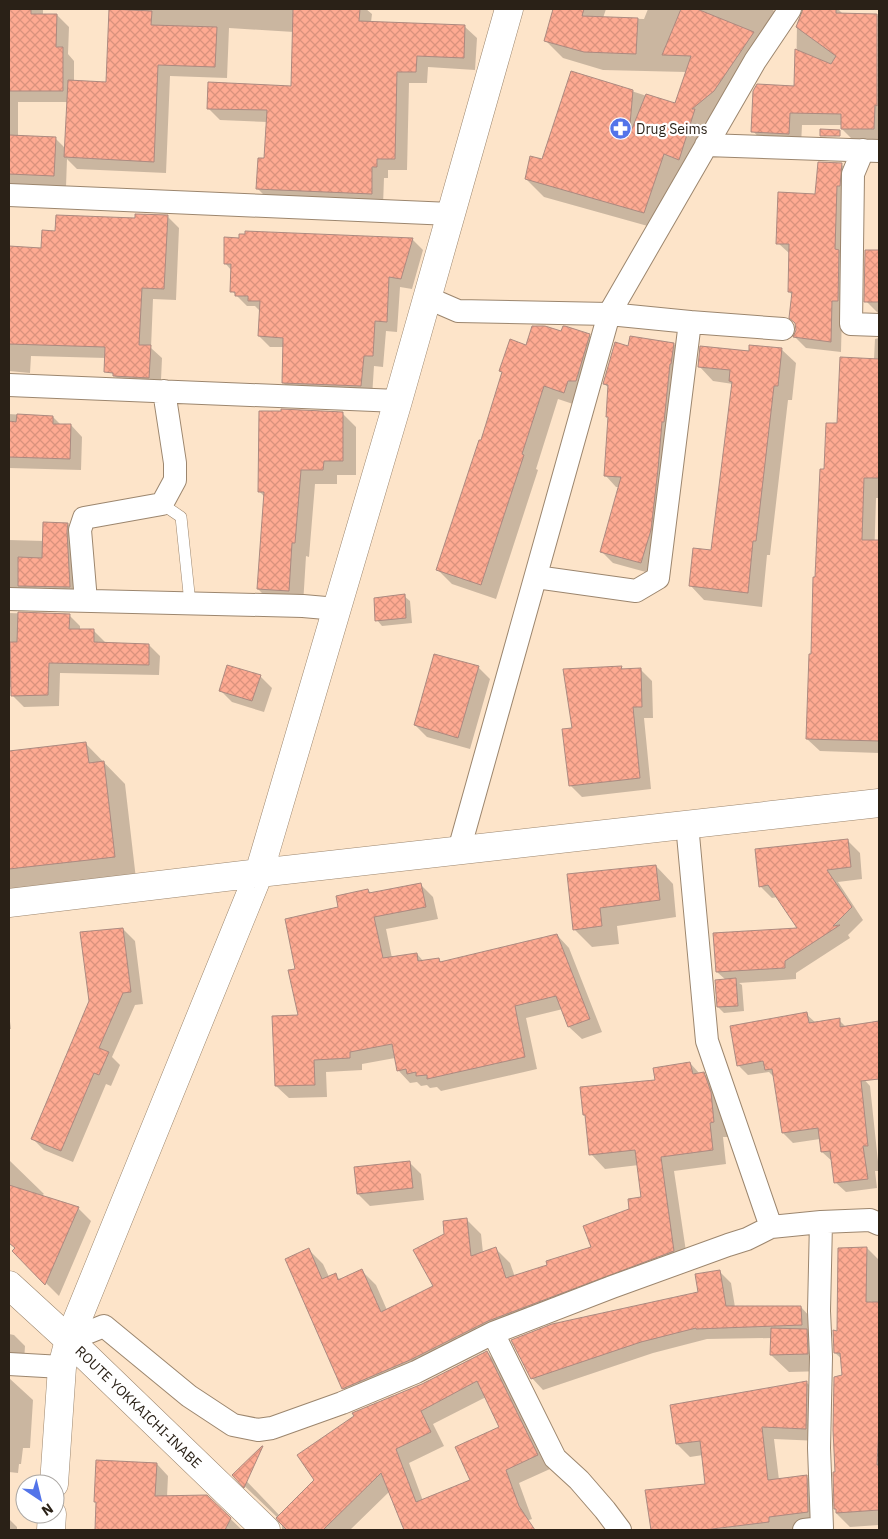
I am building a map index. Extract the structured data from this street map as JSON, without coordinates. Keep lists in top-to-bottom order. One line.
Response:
{"streets":{"street":["ROUTE YOKKAICHI-INABE"]},"places":{"pharmacy":["Drug Seims"]},"north":"bottom right"}
